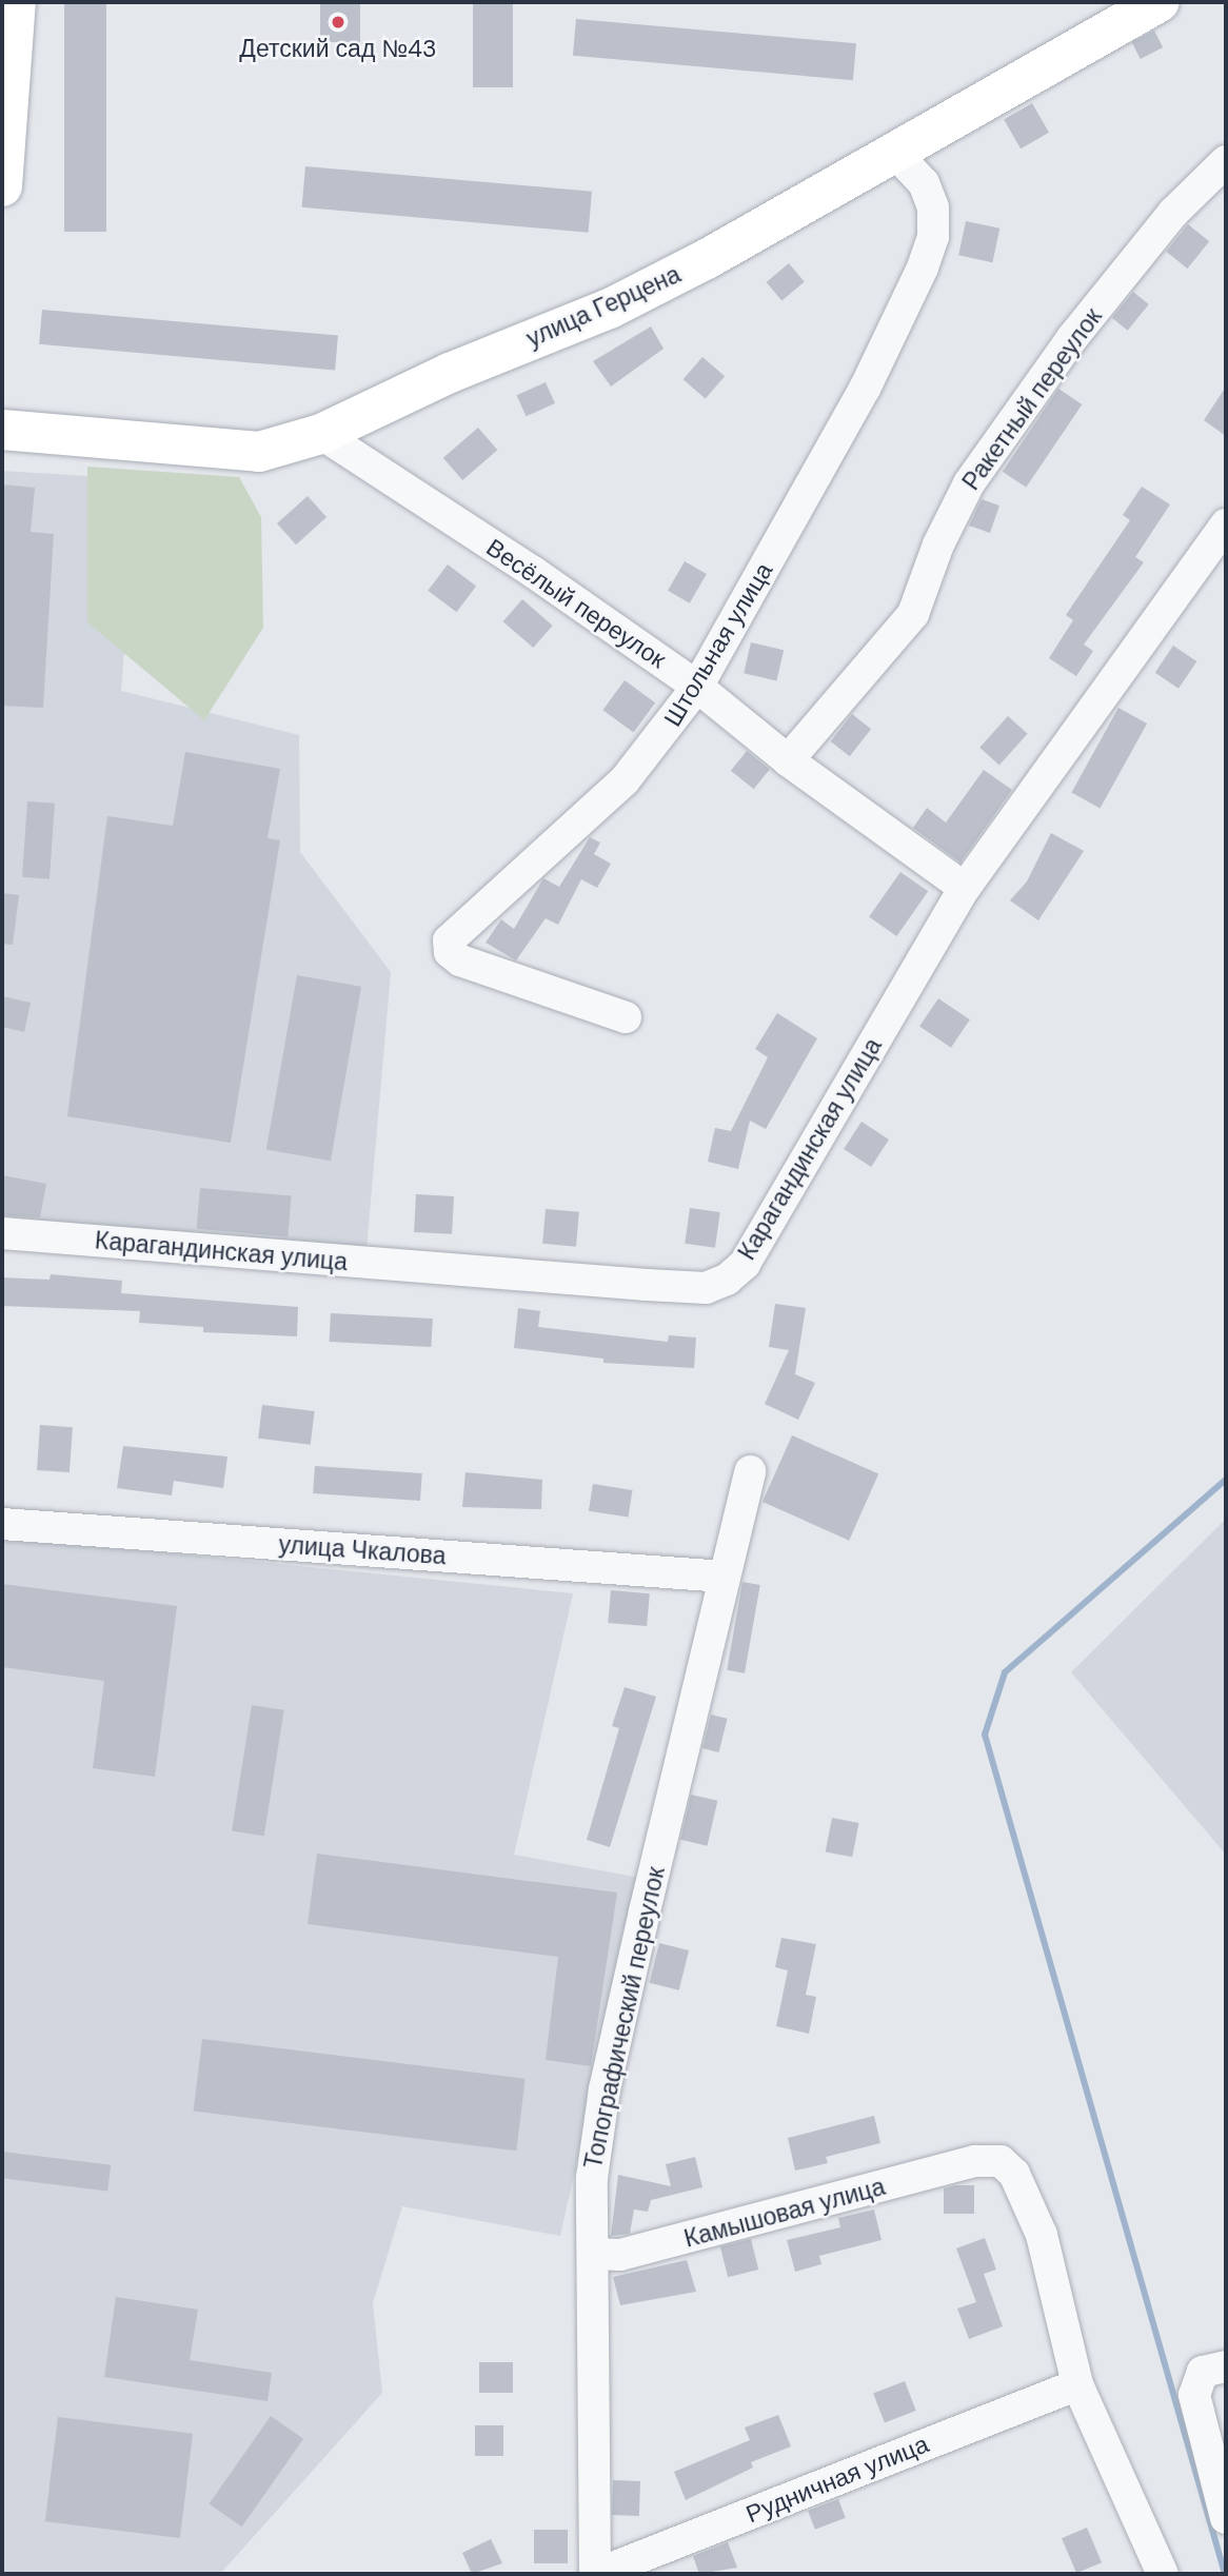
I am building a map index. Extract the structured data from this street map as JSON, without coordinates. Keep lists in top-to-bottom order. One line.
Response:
{"streets":{"main road":["улица Герцена"],"street":["Ракетный переулок","Весёлый переулок","Штольная улица","Карагандинская улица","улица Чкалова","Топографический переулок","Камышовая улица","Рудничная улица"]},"crossings":[["улица Герцена","Весёлый переулок"],["улица Герцена","Штольная улица"],["Ракетный переулок","Весёлый переулок"],["Весёлый переулок","Штольная улица"],["Весёлый переулок","Карагандинская улица"],["улица Чкалова","Топографический переулок"],["Топографический переулок","Камышовая улица"],["Топографический переулок","Рудничная улица"],["Камышовая улица","Рудничная улица"]],"places":["Детский сад №43"]}
